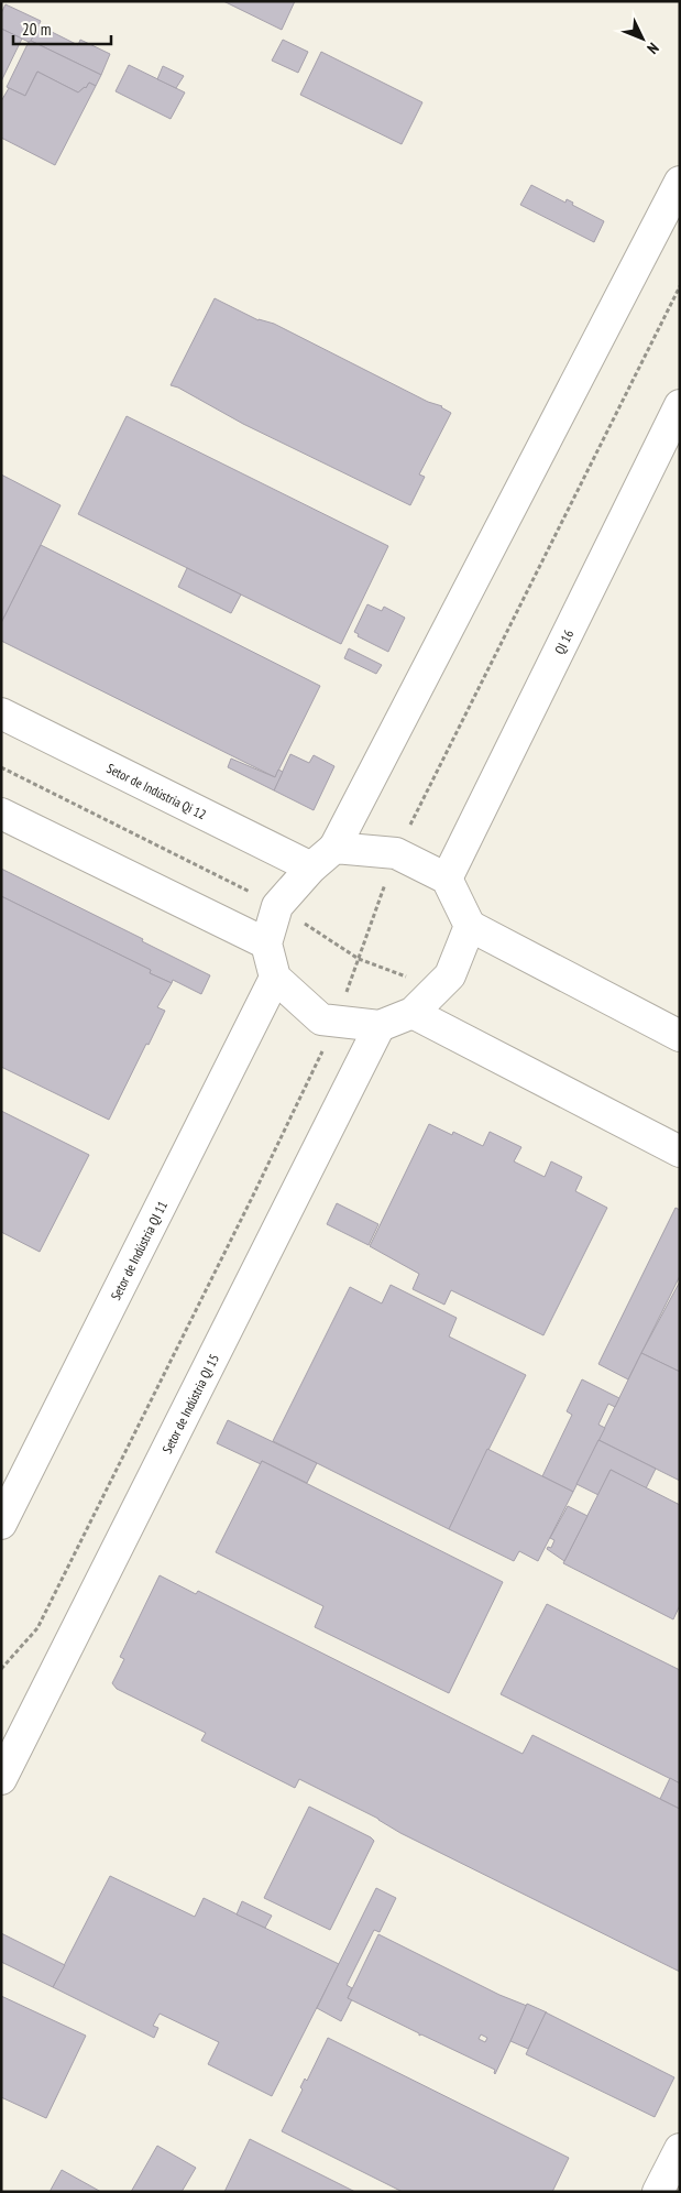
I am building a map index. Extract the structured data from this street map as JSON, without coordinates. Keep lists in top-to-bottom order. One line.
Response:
{"streets":{"street":["QI 16","Setor de Indústria Qi 12","Setor de Indústria QI 11","Setor de Indústria QI 15"]},"scale_bar":"20 m","north":"bottom right"}
